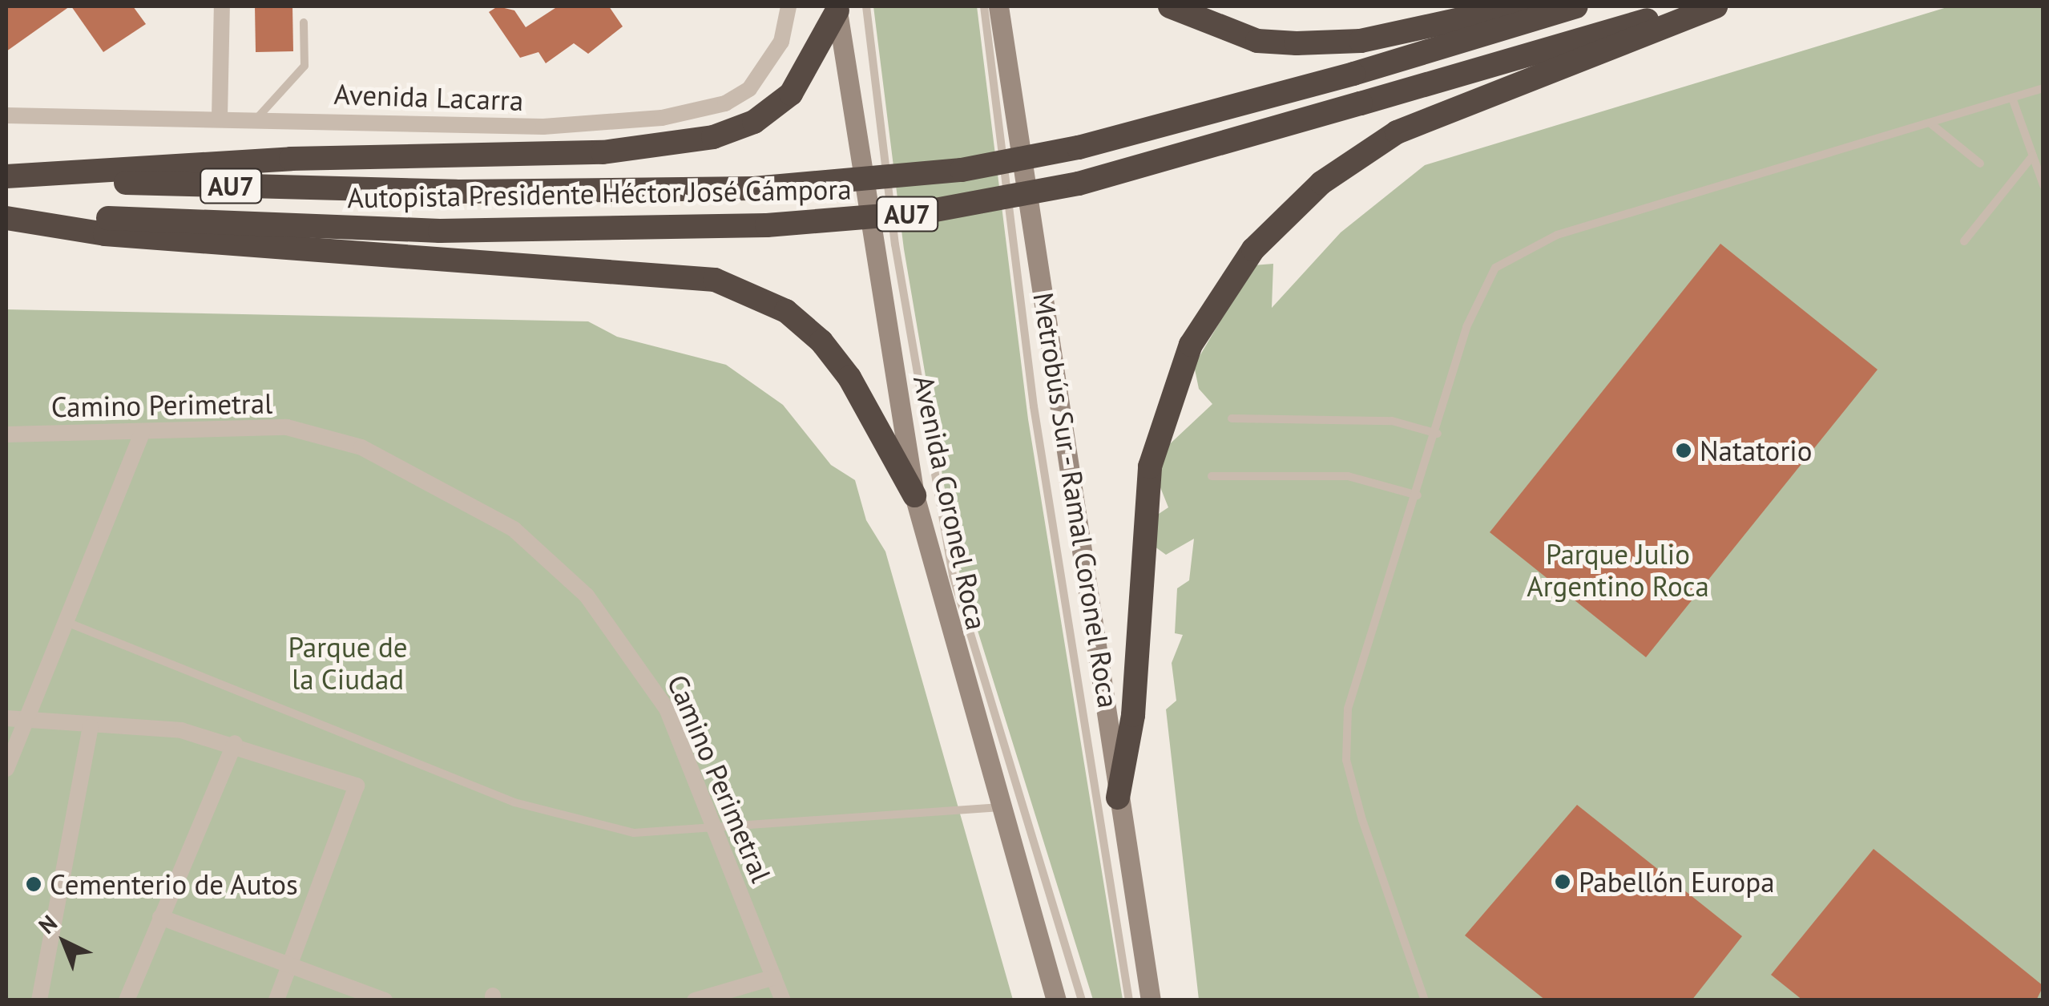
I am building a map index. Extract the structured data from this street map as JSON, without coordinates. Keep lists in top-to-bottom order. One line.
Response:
{"streets":{"highway":["AU7","Autopista Presidente Héctor José Cámpora"],"main road":["Avenida Coronel Roca"],"street":["Avenida Lacarra","Camino Perimetral"],"lane":["Metrobús Sur - Ramal Coronel Roca"]},"parks":["Parque Julio Argentino Roca","Parque de la Ciudad"],"places":["Natatorio","Pabellón Europa","Cementerio de Autos"],"north":"top left"}
